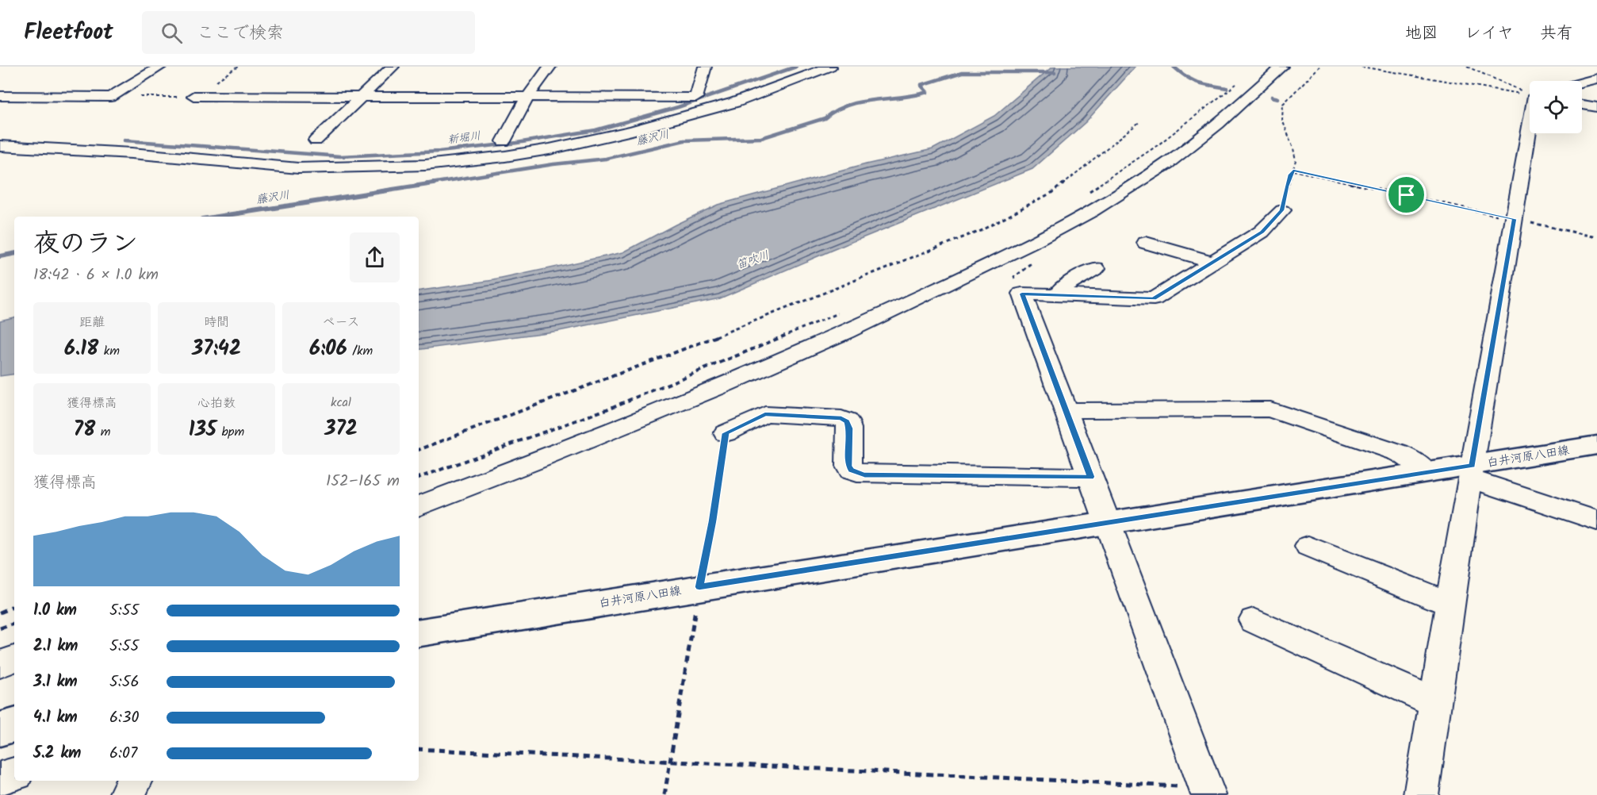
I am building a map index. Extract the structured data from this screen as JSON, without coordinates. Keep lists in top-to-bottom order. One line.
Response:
{"streets":{"main road":["白井河原八田線"]},"water":["新堀川","藤沢川","笛吹川"],"page":{"header":"Fleetfoot","search":"ここで検索","nav":["地図","レイヤ","共有"],"heading":["夜のラン","18:42 · 6 × 1.0 km"],"stats":[["距離","6.18 km"],["時間","37:42"],["ペース","6:06 /km"],["獲得標高","78 m"],["心拍数","135 bpm"],["kcal","372"]],"chart":["獲得標高","152–165 m"],"list":[{"name":"1.0 km","note":"5:55"},{"name":"2.1 km","note":"5:55"},{"name":"3.1 km","note":"5:56"},{"name":"4.1 km","note":"6:30"},{"name":"5.2 km","note":"6:07"}]}}
